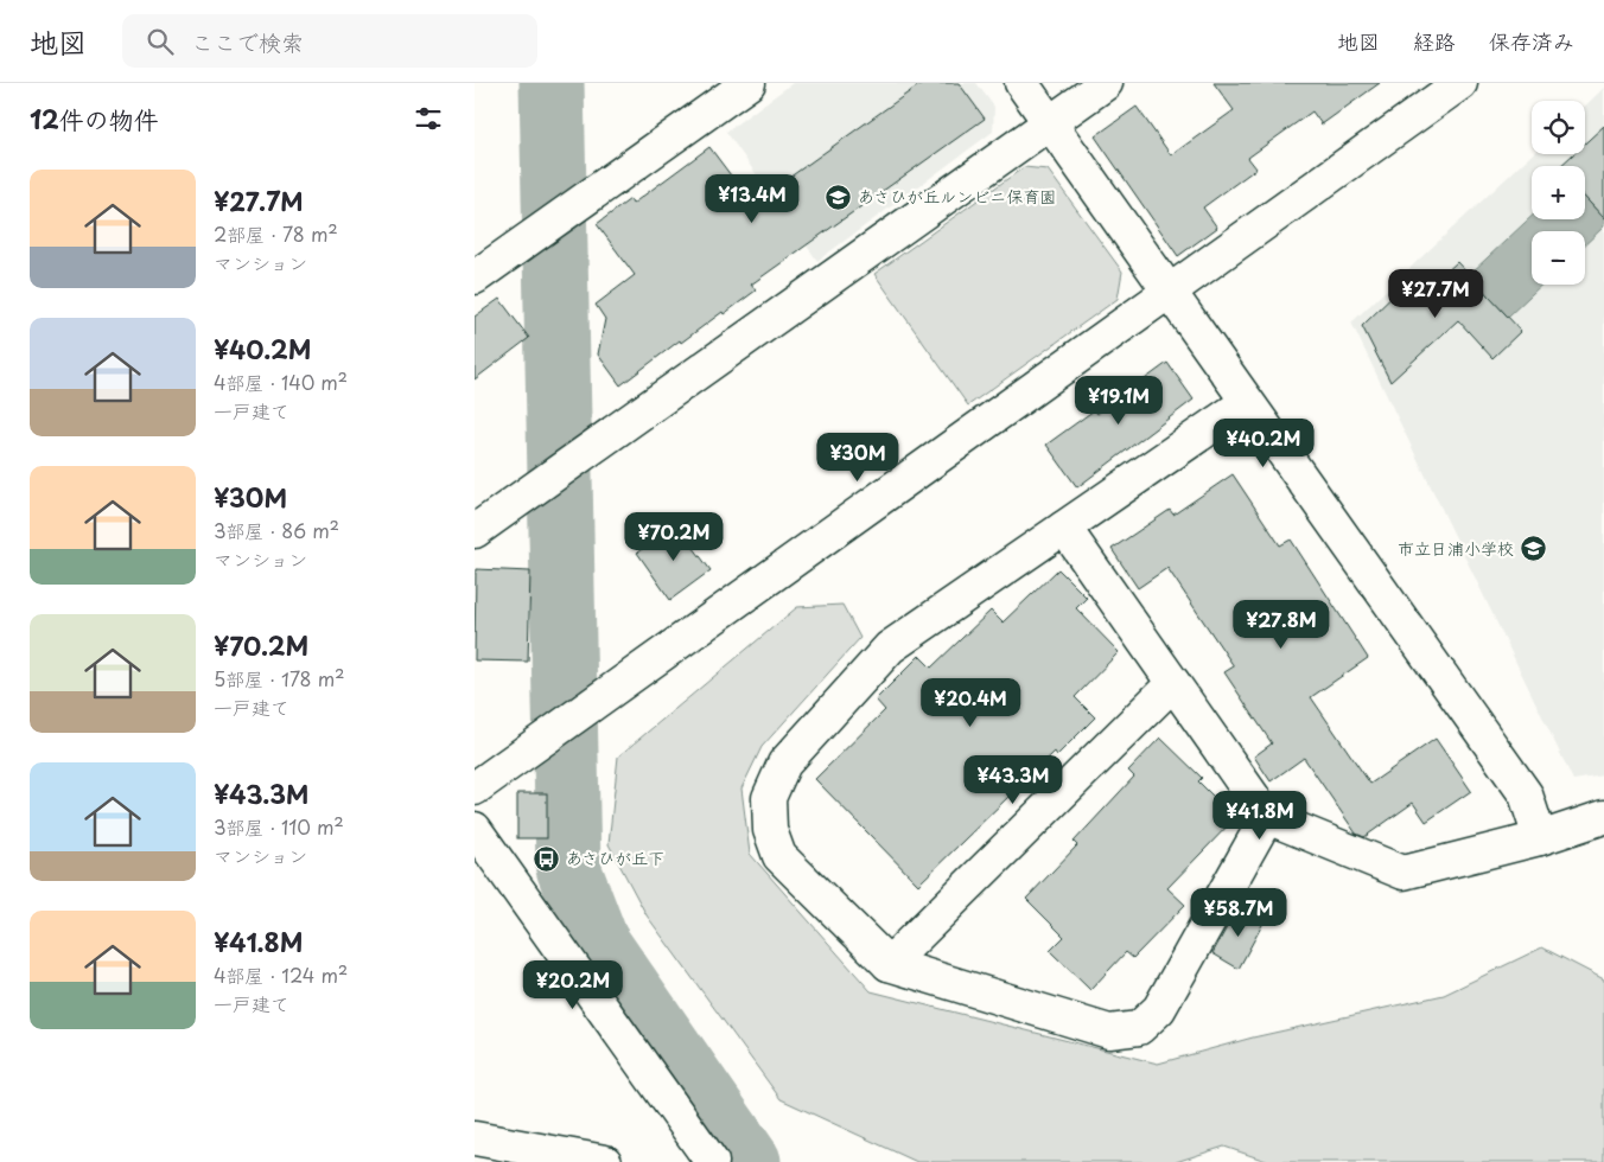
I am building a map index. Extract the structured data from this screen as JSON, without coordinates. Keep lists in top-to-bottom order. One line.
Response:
{"places":{"school or university":["あさひが丘ルンビニ保育園","市立日浦小学校"],"bus stop":["あさひが丘下"]},"page":{"header":"地図","search":"ここで検索","nav":["地図","経路","保存済み"],"heading":"12件の物件","map_buttons":["+","−"],"list":[{"name":"¥27.7M","note":"2部屋 · 78 m² · マンション"},{"name":"¥40.2M","note":"4部屋 · 140 m² · 一戸建て"},{"name":"¥30M","note":"3部屋 · 86 m² · マンション"},{"name":"¥70.2M","note":"5部屋 · 178 m² · 一戸建て"},{"name":"¥43.3M","note":"3部屋 · 110 m² · マンション"},{"name":"¥41.8M","note":"4部屋 · 124 m² · 一戸建て"}],"price":["¥13.4M","¥27.7M","¥19.1M","¥40.2M","¥30M","¥70.2M","¥27.8M","¥20.4M","¥43.3M","¥41.8M","¥58.7M","¥20.2M"]}}
